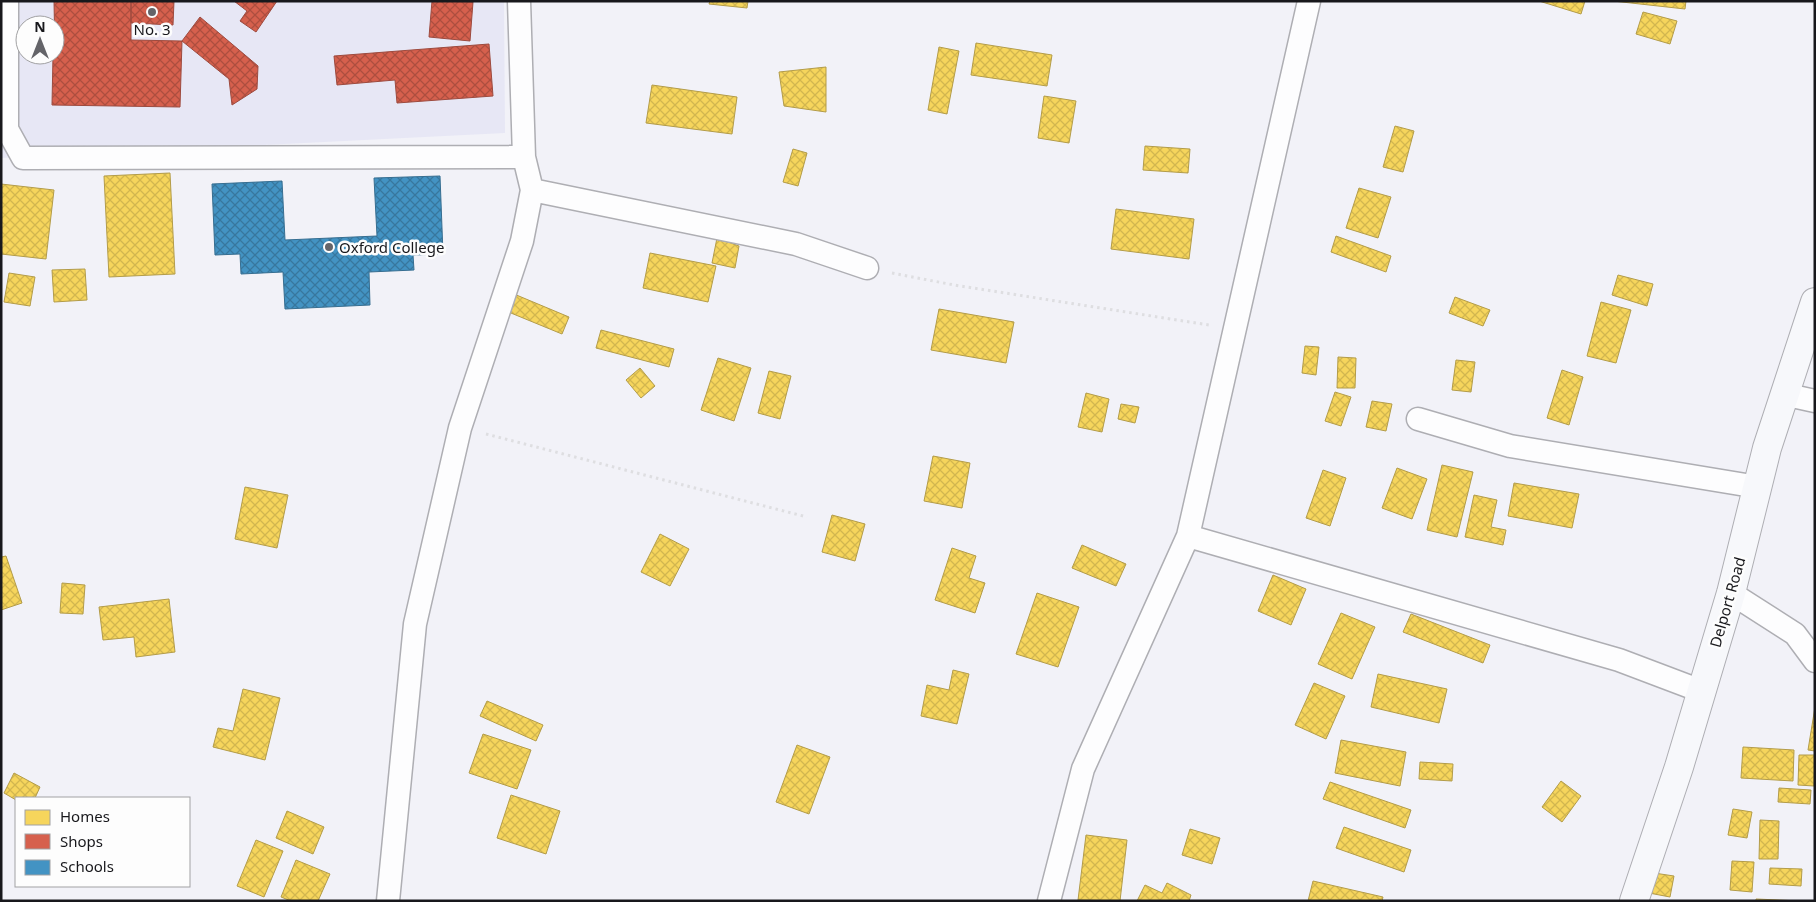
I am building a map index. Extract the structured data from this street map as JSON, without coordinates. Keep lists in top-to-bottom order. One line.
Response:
{"streets":{"street":["Delport Road"]},"places":["No. 3","Oxford College"],"legend":["Homes","Shops","Schools"],"north":"top"}
